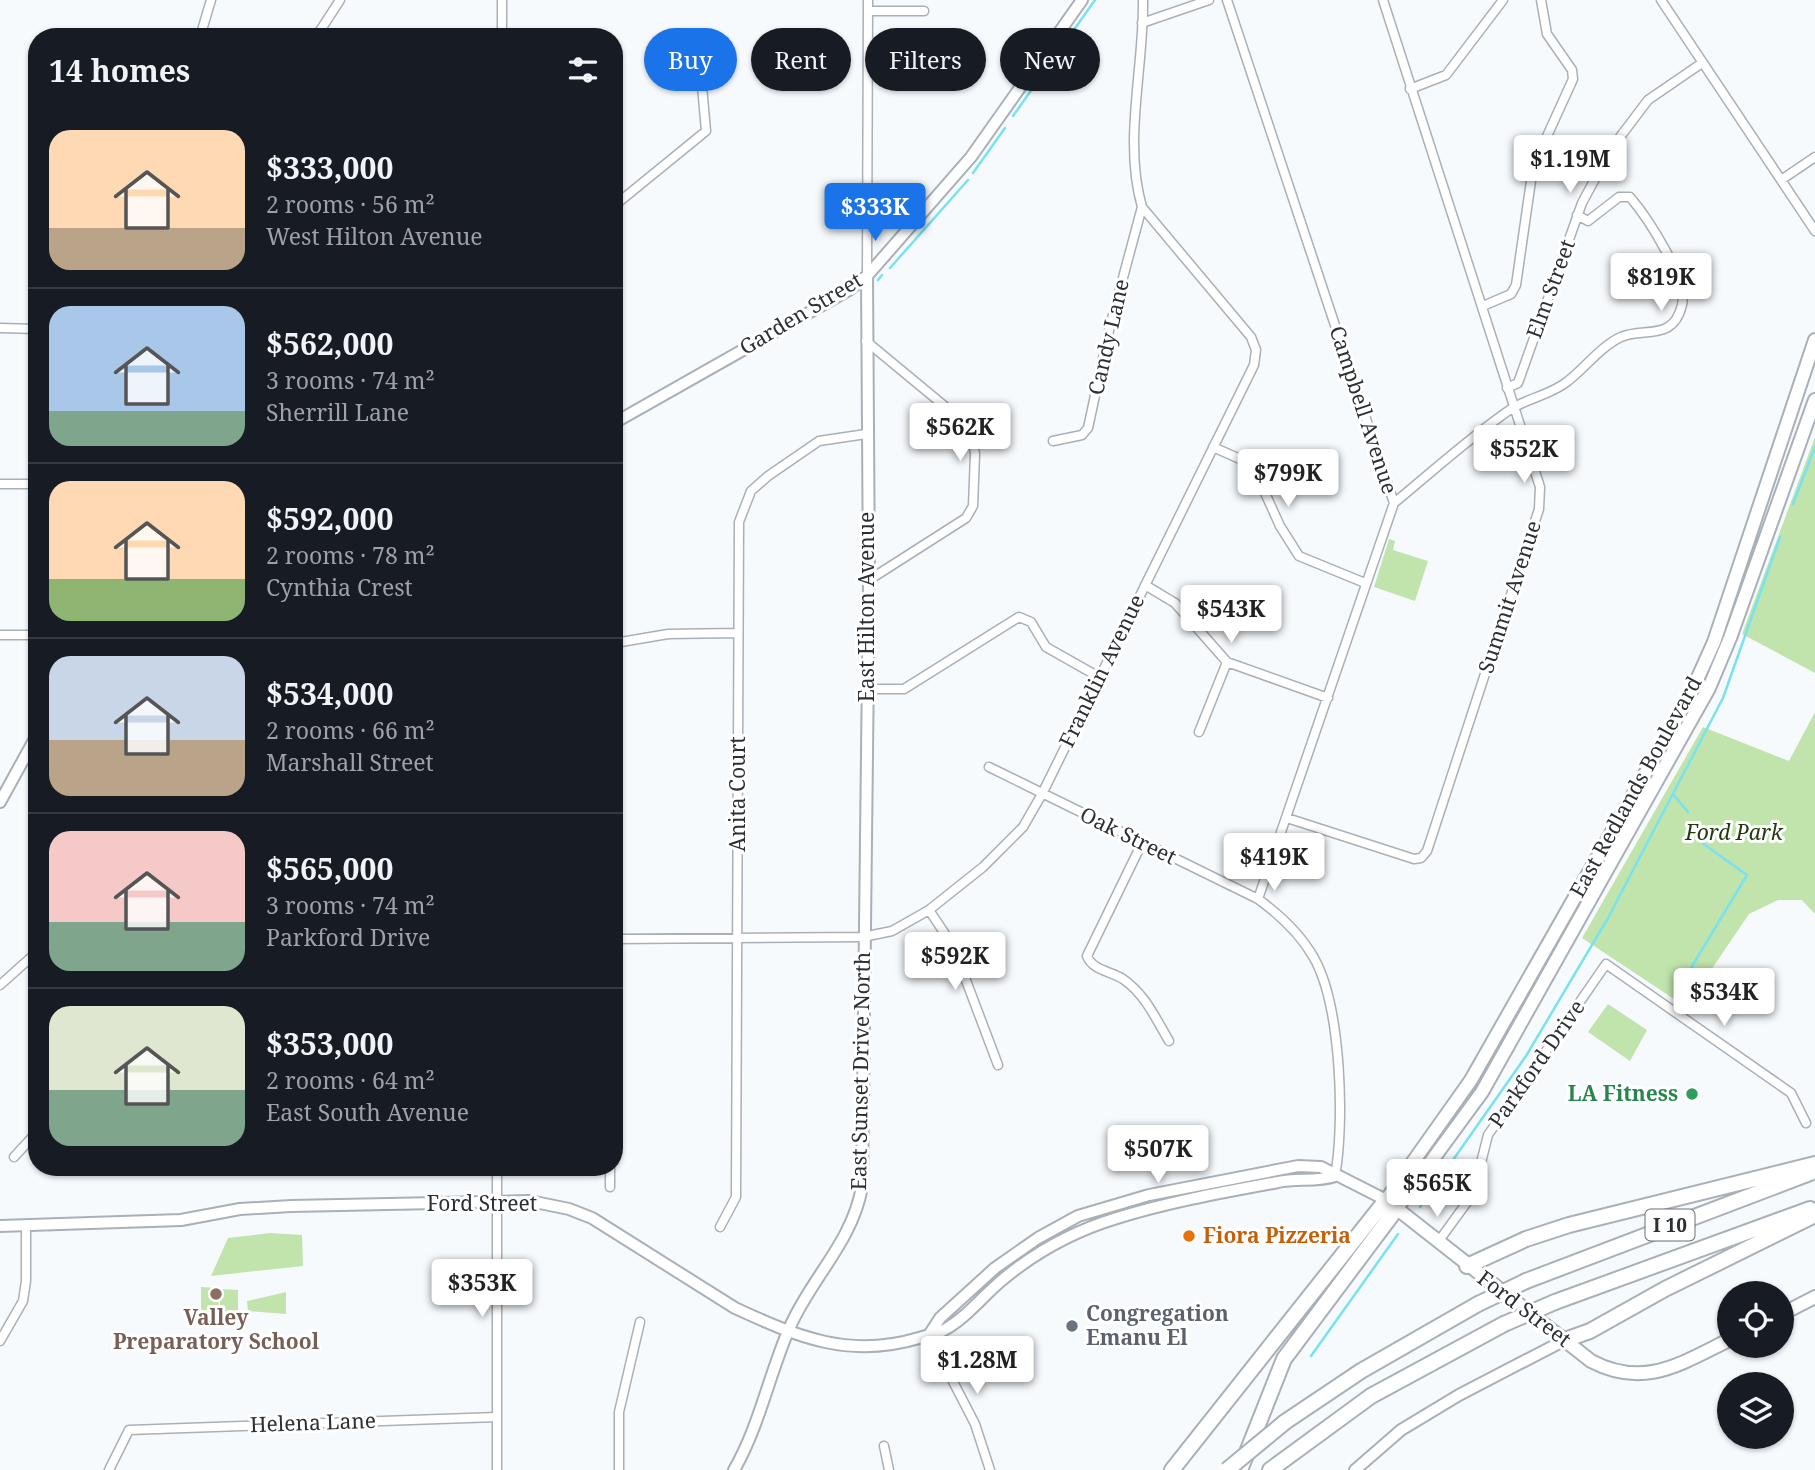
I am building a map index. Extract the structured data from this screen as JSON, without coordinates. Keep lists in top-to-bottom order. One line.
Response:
{"streets":{"highway":["I 10"],"main road":["East Redlands Boulevard","Ford Street"],"street":["Elm Street","Garden Street","Candy Lane","Campbell Avenue","Summit Avenue","East Hilton Avenue","Franklin Avenue","Anita Court","Oak Street","Parkford Drive","East Sunset Drive North","Helena Lane"]},"crossings":[["Elm Street","Summit Avenue"],["Garden Street","East Hilton Avenue"],["Candy Lane","Franklin Avenue"],["Campbell Avenue","Summit Avenue"],["Campbell Avenue","Oak Street"],["East Hilton Avenue","Franklin Avenue"],["East Hilton Avenue","Anita Court"],["East Hilton Avenue","East Sunset Drive North"],["Franklin Avenue","Anita Court"],["Franklin Avenue","Oak Street"],["Franklin Avenue","East Sunset Drive North"],["East Redlands Boulevard","Ford Street"],["Oak Street","Ford Street"],["Parkford Drive","Ford Street"],["East Sunset Drive North","Ford Street"]],"parks":["Ford Park"],"places":["LA Fitness","Fiora Pizzeria","Valley Preparatory School","Congregation Emanu El"],"page":{"chip":["Buy","Rent","Filters","New"],"heading":"14 homes","list":[{"name":"$333,000","note":"2 rooms · 56 m² · West Hilton Avenue"},{"name":"$562,000","note":"3 rooms · 74 m² · Sherrill Lane"},{"name":"$592,000","note":"2 rooms · 78 m² · Cynthia Crest"},{"name":"$534,000","note":"2 rooms · 66 m² · Marshall Street"},{"name":"$565,000","note":"3 rooms · 74 m² · Parkford Drive"},{"name":"$353,000","note":"2 rooms · 64 m² · East South Avenue"}],"price":["$1.19M","$333K","$819K","$562K","$552K","$799K","$543K","$419K","$592K","$534K","$507K","$565K","$353K","$1.28M"]}}
